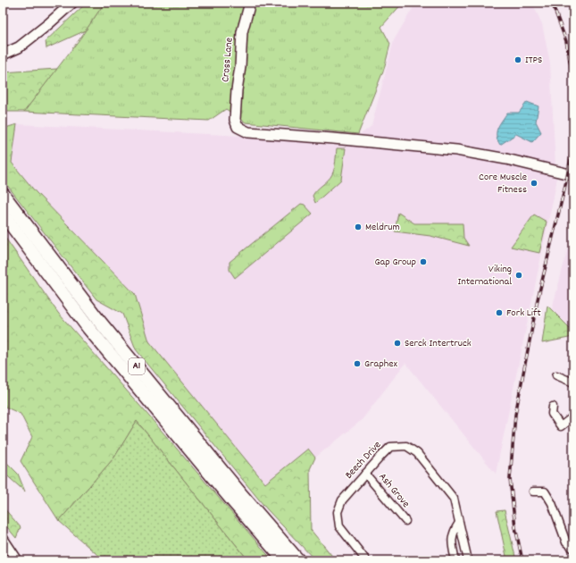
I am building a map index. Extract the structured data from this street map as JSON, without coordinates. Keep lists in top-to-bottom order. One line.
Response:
{"streets":{"highway":["A1"],"street":["Cross Lane","Beech Drive","Ash Grove"]},"crossings":[["Beech Drive","Ash Grove"]],"places":["ITPS","Core Muscle Fitness","Meldrum","Gap Group","Viking International","Fork Lift","Serck Intertruck","Graphex"]}
